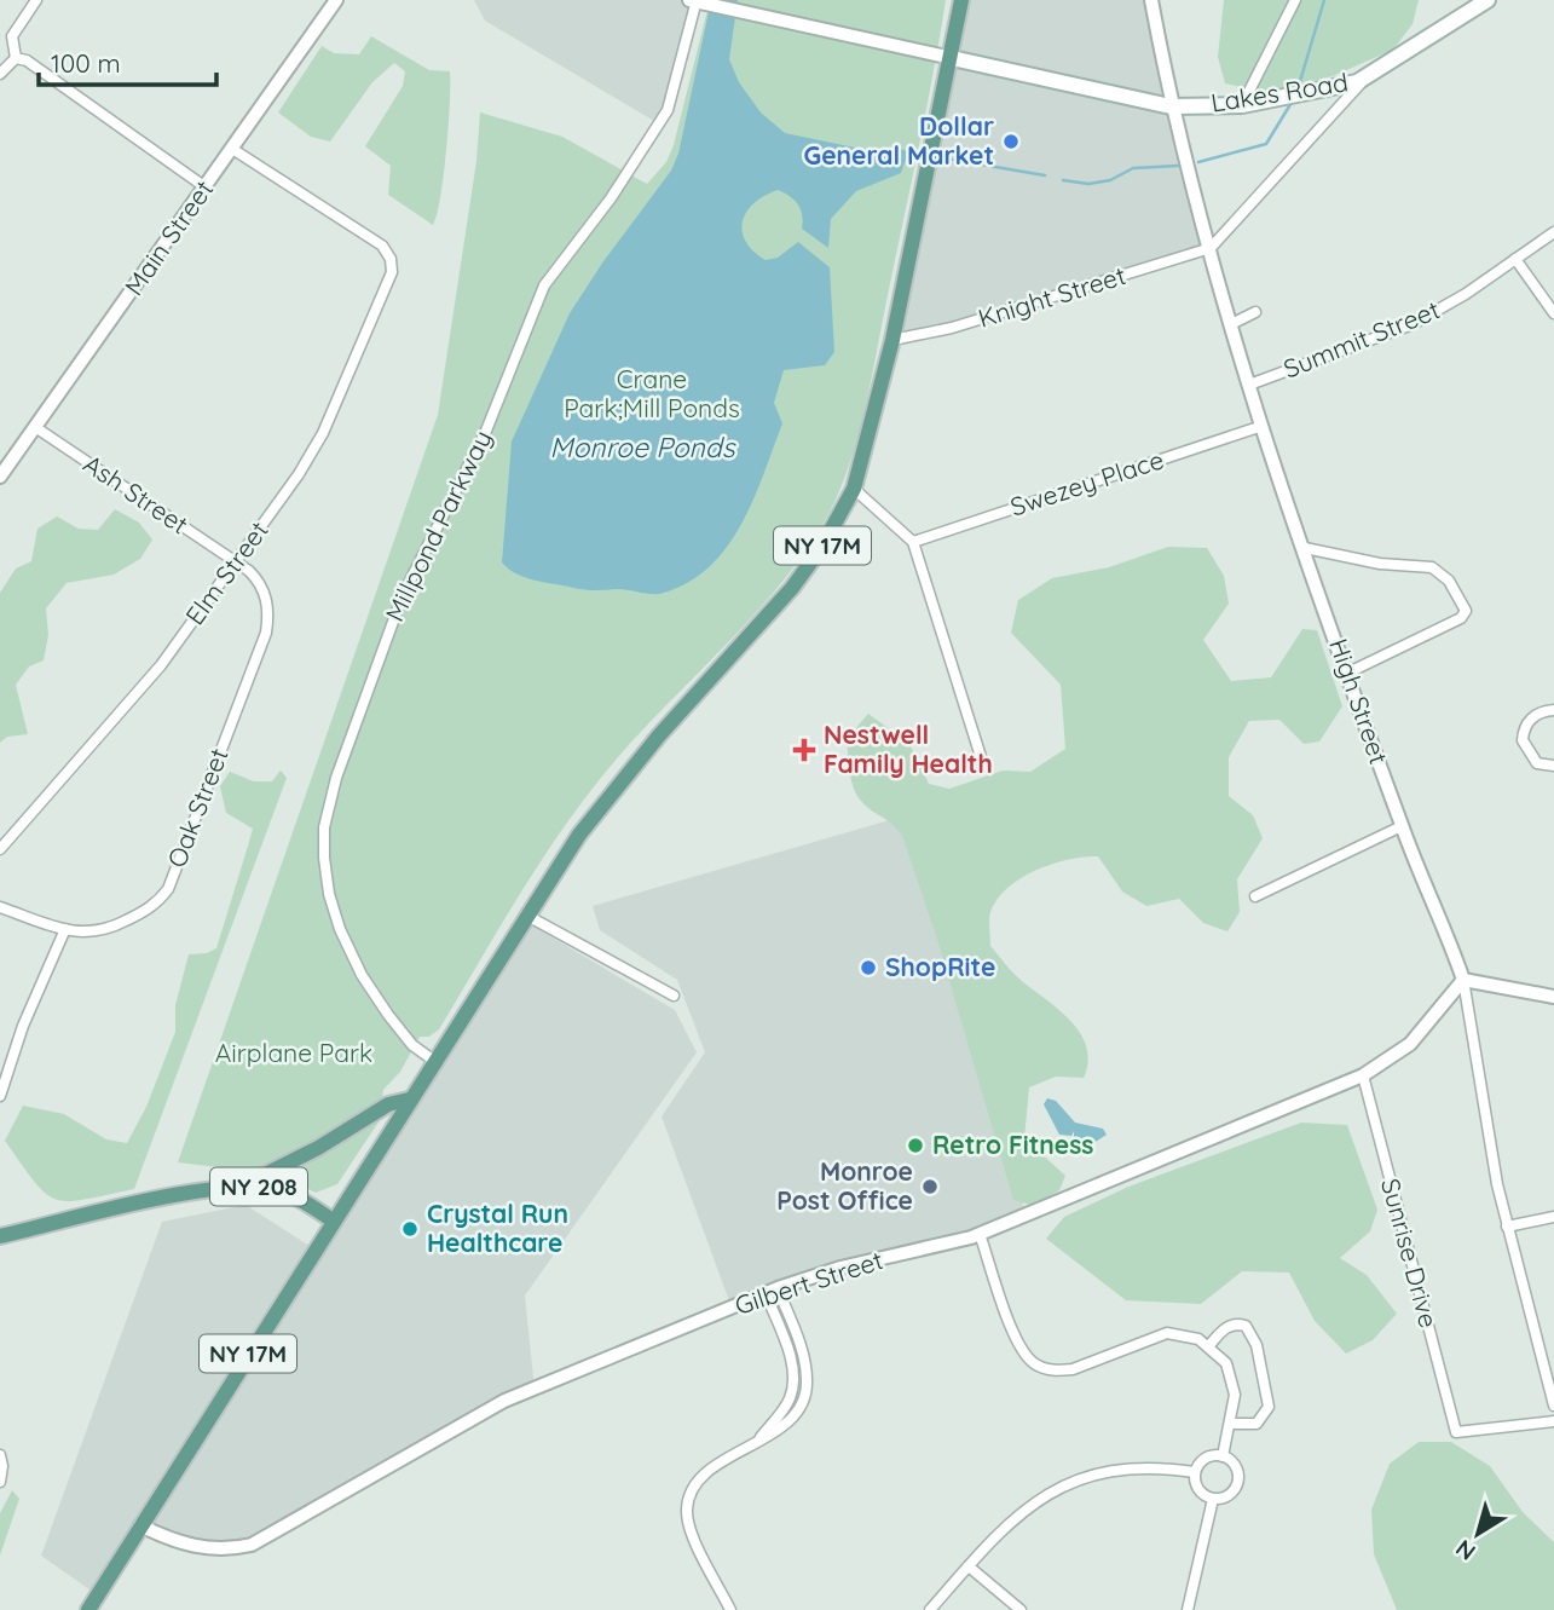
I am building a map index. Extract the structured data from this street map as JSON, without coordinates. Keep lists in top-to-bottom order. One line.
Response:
{"streets":{"main road":["Lakes Road","NY 17M","NY 208"],"street":["Main Street","Knight Street","Summit Street","Swezey Place","Ash Street","Millpond Parkway","Elm Street","High Street","Oak Street","Sunrise Drive","Gilbert Street"]},"crossings":[["Lakes Road","NY 17M"],["Lakes Road","High Street"],["Main Street","Ash Street"],["Main Street","Elm Street"],["Knight Street","NY 17M"],["Knight Street","High Street"],["Summit Street","High Street"],["Swezey Place","High Street"],["Ash Street","Elm Street"],["Ash Street","Oak Street"],["Millpond Parkway","NY 17M"],["NY 17M","NY 208"],["NY 17M","Gilbert Street"],["Elm Street","Oak Street"],["High Street","Gilbert Street"],["Sunrise Drive","Gilbert Street"]],"water":["Monroe Ponds"],"parks":["Crane Park;Mill Ponds","Airplane Park"],"places":{"other":["Dollar General Market","ShopRite","Retro Fitness","Monroe Post Office","Crystal Run Healthcare"],"health":["Nestwell Family Health"]},"scale_bar":"100 m","north":"bottom left"}
